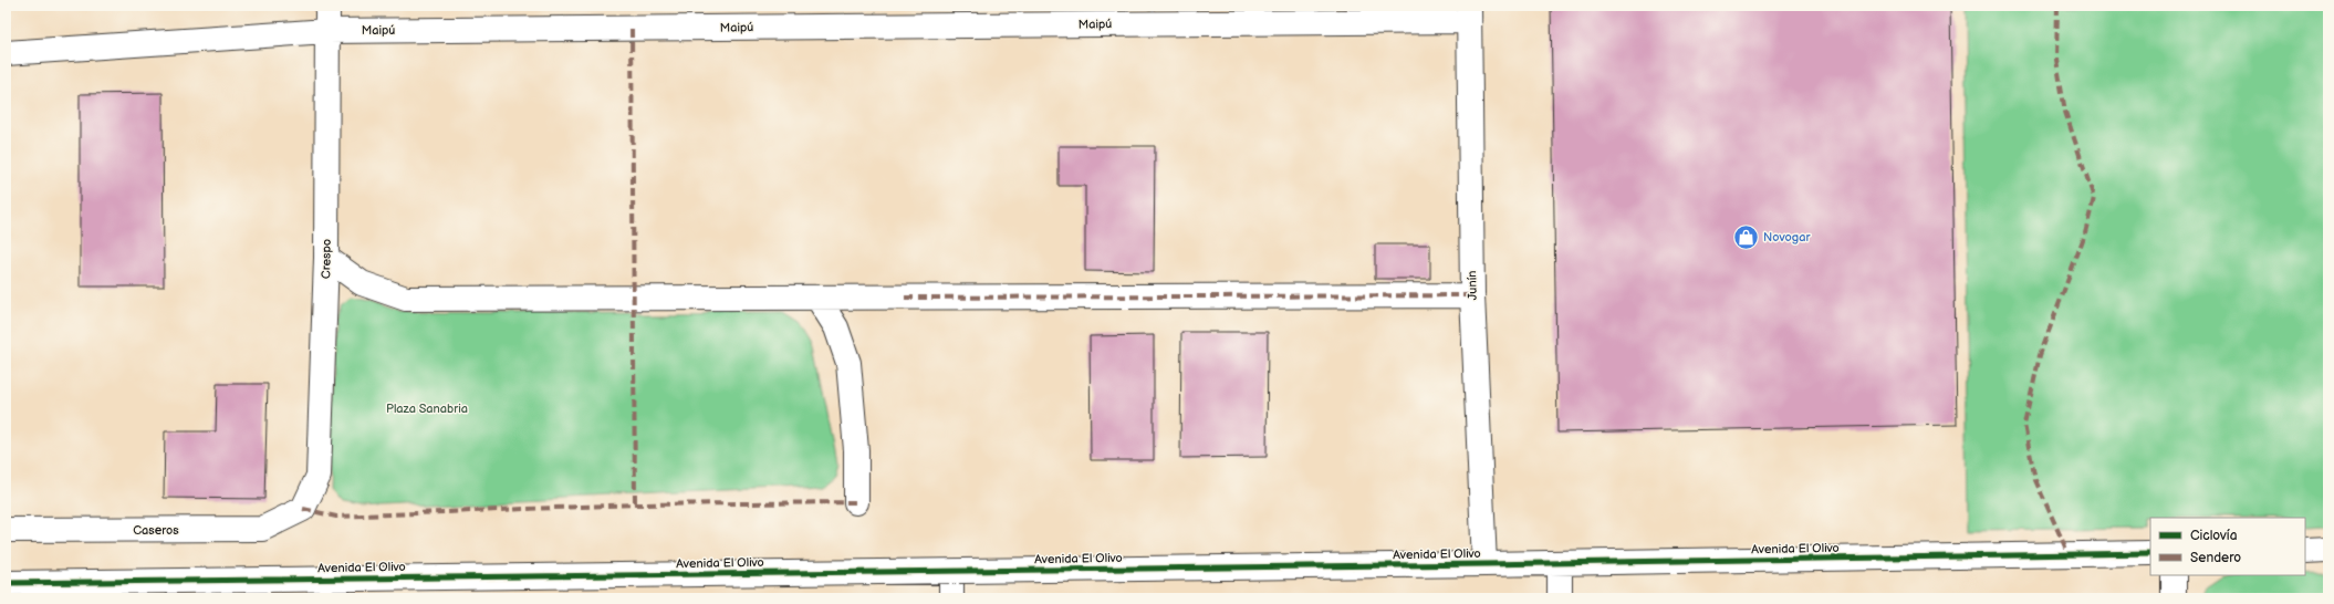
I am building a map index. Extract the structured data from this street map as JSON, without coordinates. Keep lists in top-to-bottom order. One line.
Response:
{"streets":{"street":["Maipú","Crespo","Junín","Caseros","Avenida El Olivo"]},"crossings":[["Maipú","Crespo"],["Maipú","Junín"],["Crespo","Caseros"],["Junín","Avenida El Olivo"]],"parks":["Plaza Sanabria"],"places":{"shop":["Novogar"]},"legend":["Ciclovía","Sendero"]}
